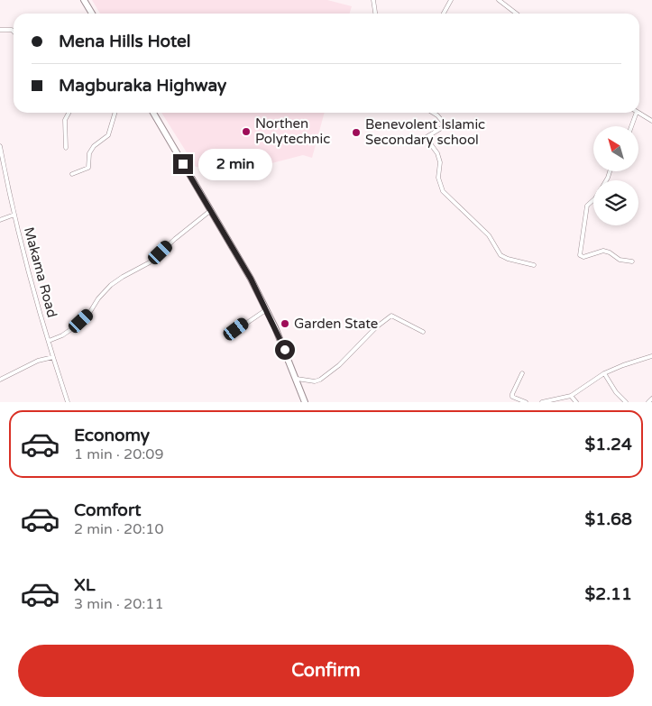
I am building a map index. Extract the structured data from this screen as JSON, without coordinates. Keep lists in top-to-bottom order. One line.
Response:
{"streets":{"street":["Makama Road"]},"places":["Northen Polytechnic","Benevolent Islamic Secondary school","Garden State"],"north":"top left","page":{"banner":["Mena Hills Hotel","Magburaka Highway"],"bubble":"2 min","list":[{"name":"Economy","note":"1 min · 20:09","value":"$1.24"},{"name":"Comfort","note":"2 min · 20:10","value":"$1.68"},{"name":"XL","note":"3 min · 20:11","value":"$2.11"}],"buttons":"Confirm"}}
